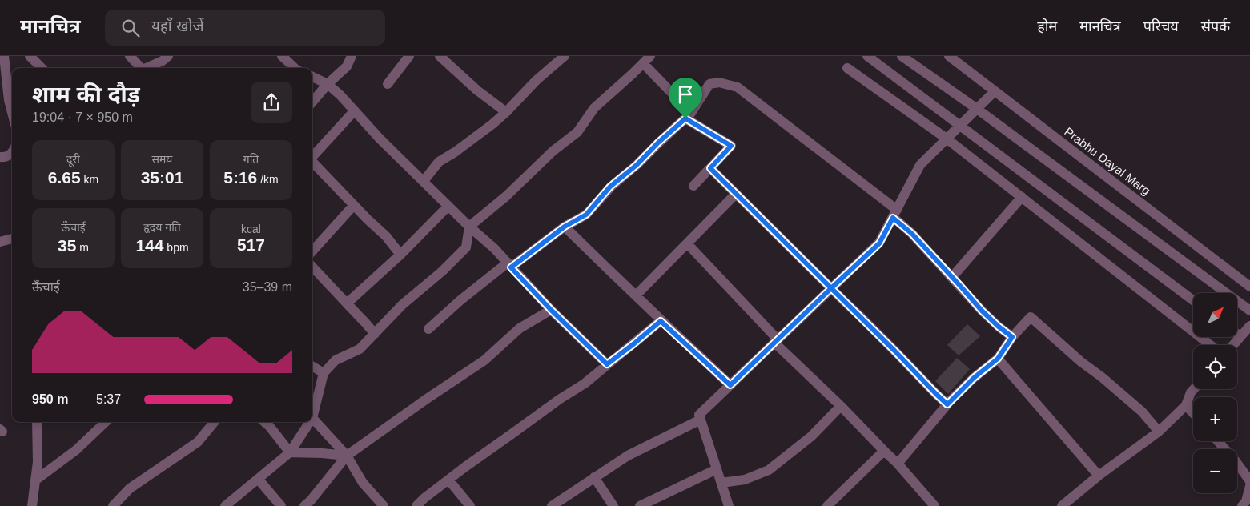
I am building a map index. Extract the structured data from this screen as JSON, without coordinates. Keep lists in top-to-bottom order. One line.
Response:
{"streets":{"street":["Prabhu Dayal Marg"]},"north":"top right","page":{"header":"मानचित्र","search":"यहाँ खोजें","nav":["होम","मानचित्र","परिचय","संपर्क"],"heading":["शाम की दौड़","19:04 · 7 × 950 m"],"stats":[["दूरी","6.65 km"],["समय","35:01"],["गति","5:16 /km"],["ऊँचाई","35 m"],["हृदय गति","144 bpm"],["kcal","517"]],"chart":["ऊँचाई","35–39 m"],"map_buttons":["+","−"],"list":[{"name":"950 m","note":"5:37"}]}}
